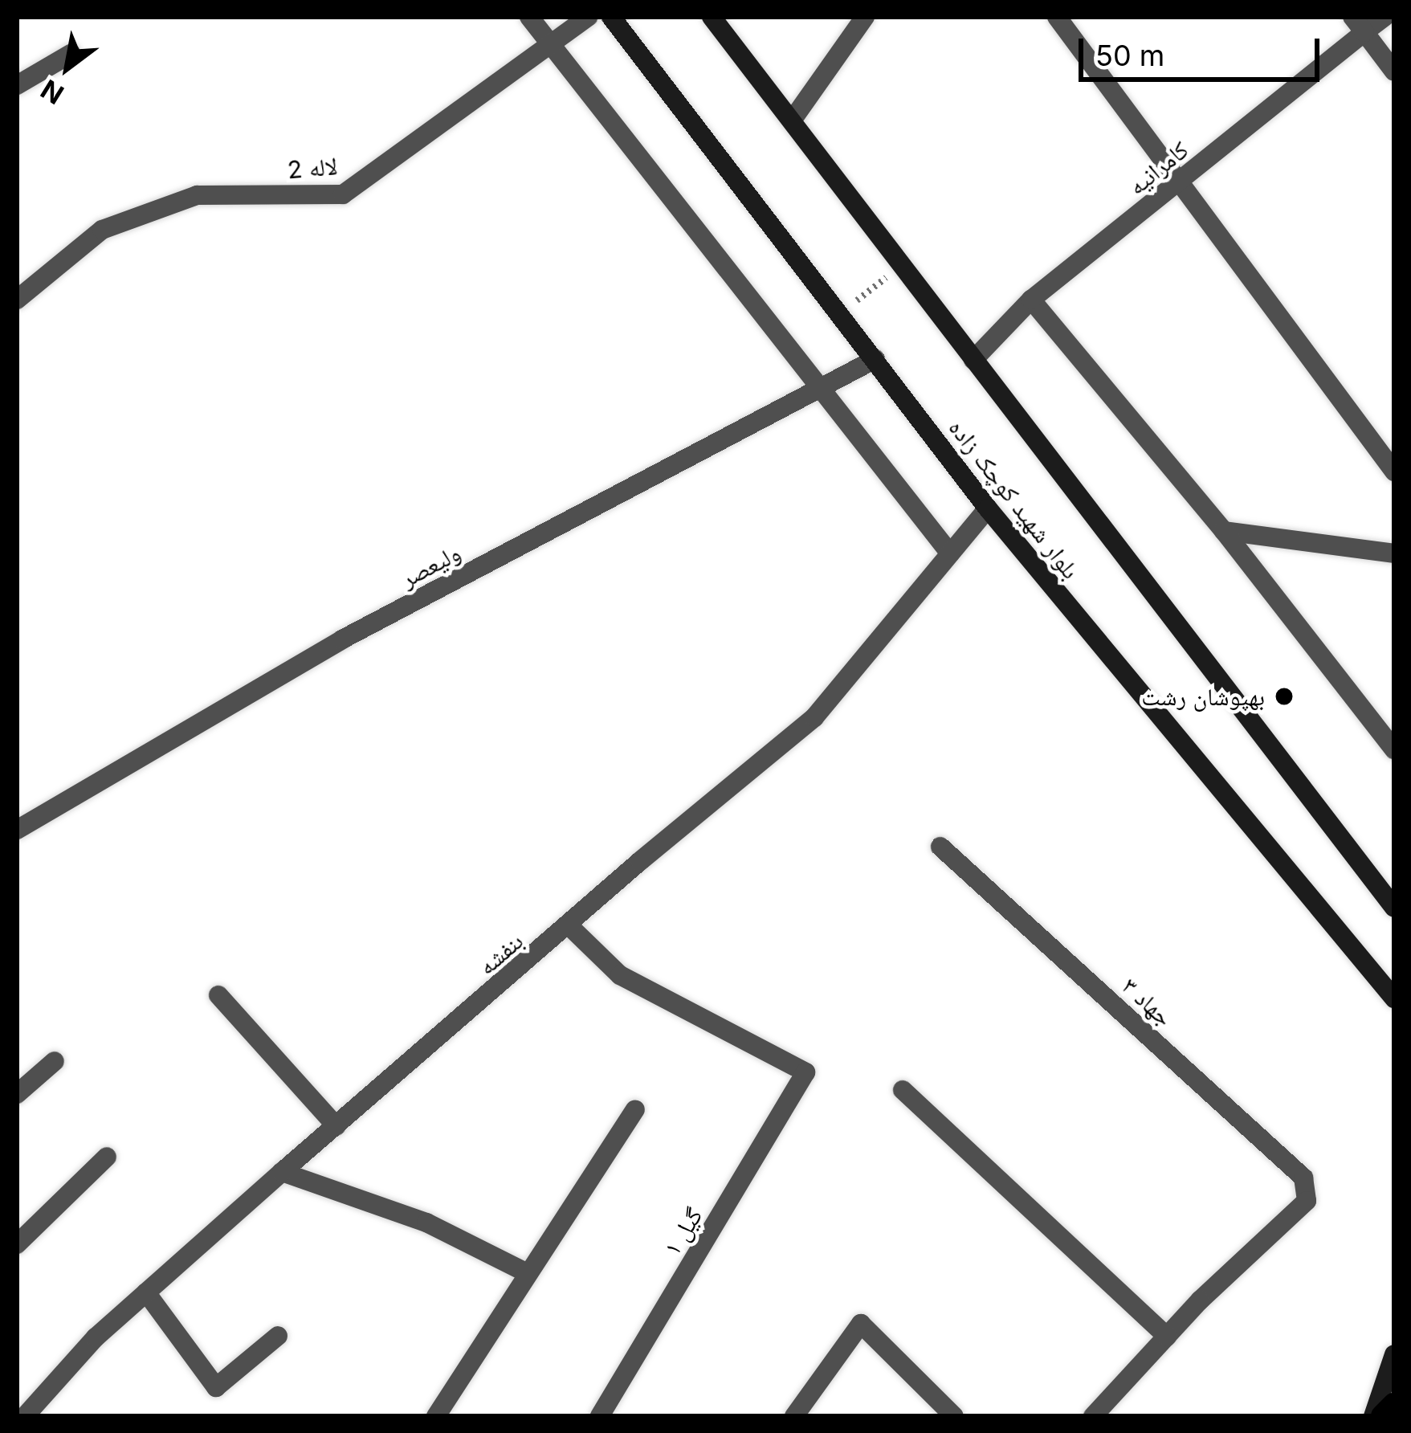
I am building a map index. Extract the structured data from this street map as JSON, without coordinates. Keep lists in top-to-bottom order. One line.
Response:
{"streets":{"main road":["بلوار شهید کوچک زاده"],"street":["لاله 2","کامرانیه","ولیعصر","بنفشه","جهاد ۳","گیل ۱"]},"crossings":[["بلوار شهید کوچک زاده","ولیعصر"],["بلوار شهید کوچک زاده","بنفشه"],["بنفشه","گیل ۱"]],"places":["بهپوشان رشت"],"scale_bar":"50 m","north":"bottom left"}
